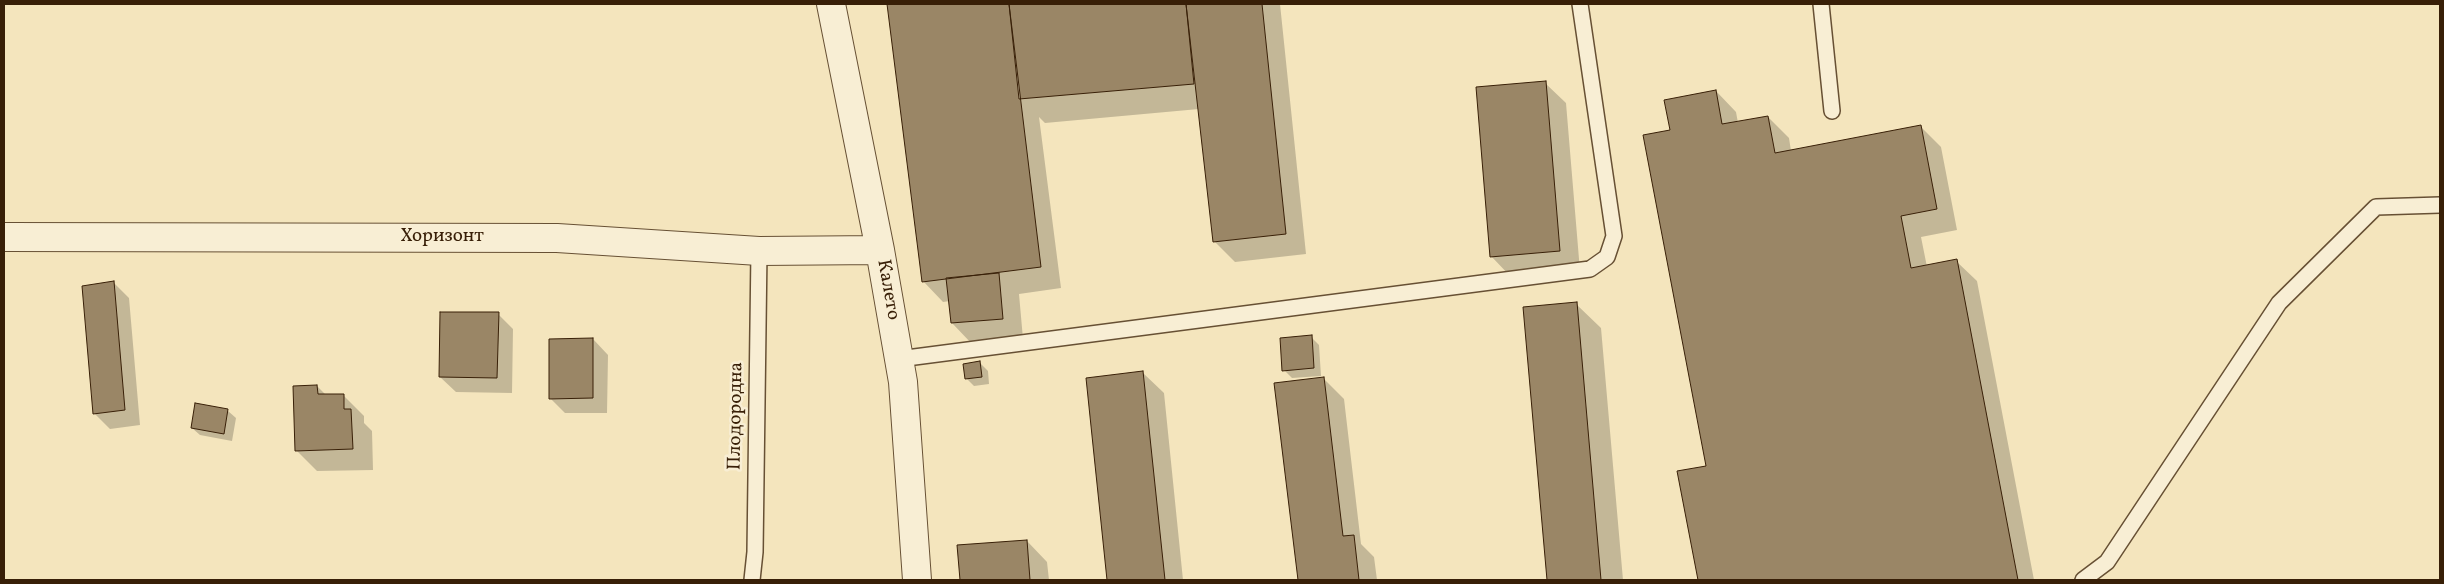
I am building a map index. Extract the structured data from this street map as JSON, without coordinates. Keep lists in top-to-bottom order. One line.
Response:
{"streets":{"street":["Хоризонт","Калето"],"lane":["Плодородна"]},"crossings":[["Хоризонт","Калето"],["Хоризонт","Плодородна"]]}
